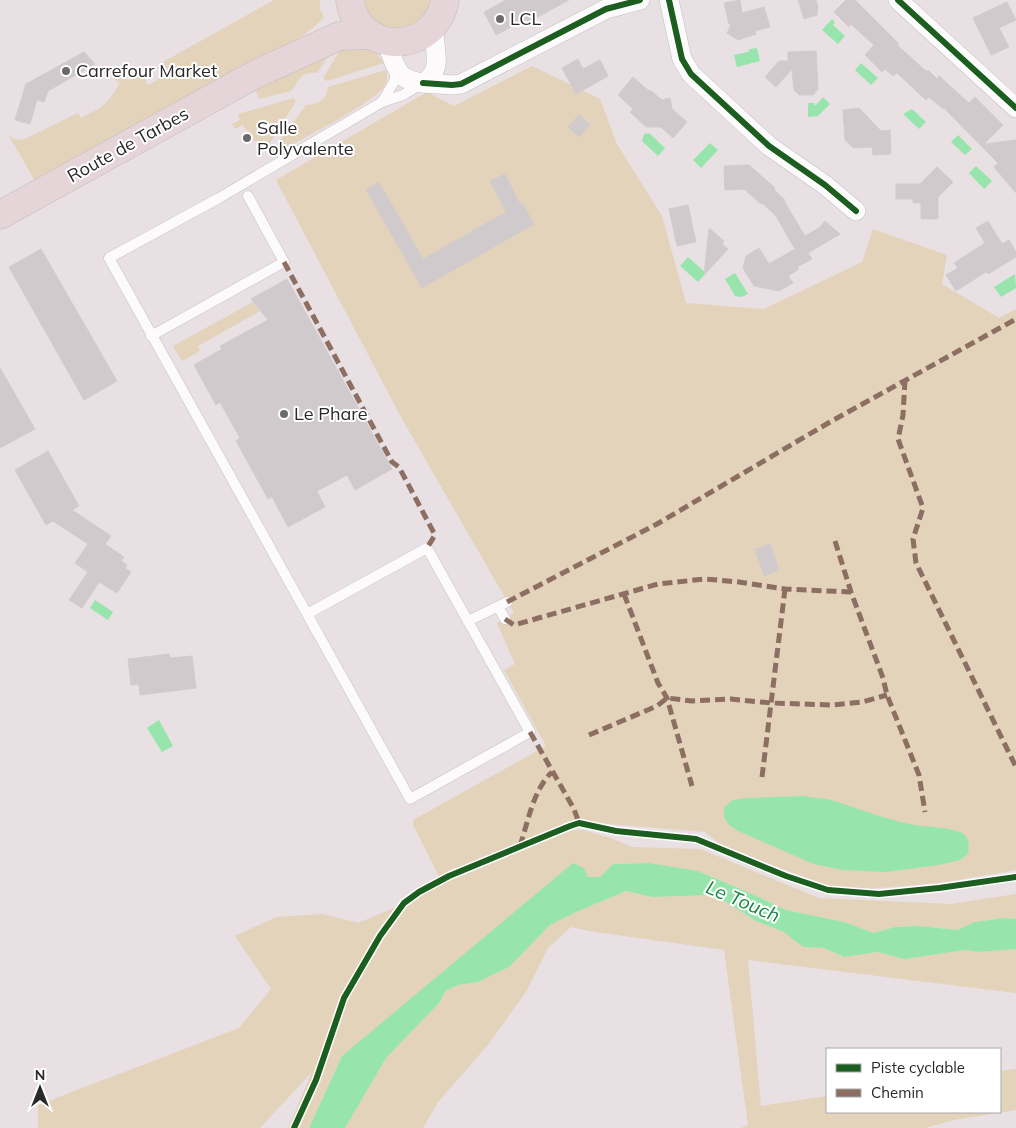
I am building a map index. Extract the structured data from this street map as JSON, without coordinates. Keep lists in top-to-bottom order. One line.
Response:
{"streets":{"main road":["Route de Tarbes"]},"water":["Le Touch"],"places":["LCL","Carrefour Market","Salle Polyvalente","Le Phare"],"legend":["Piste cyclable","Chemin"],"north":"top"}
